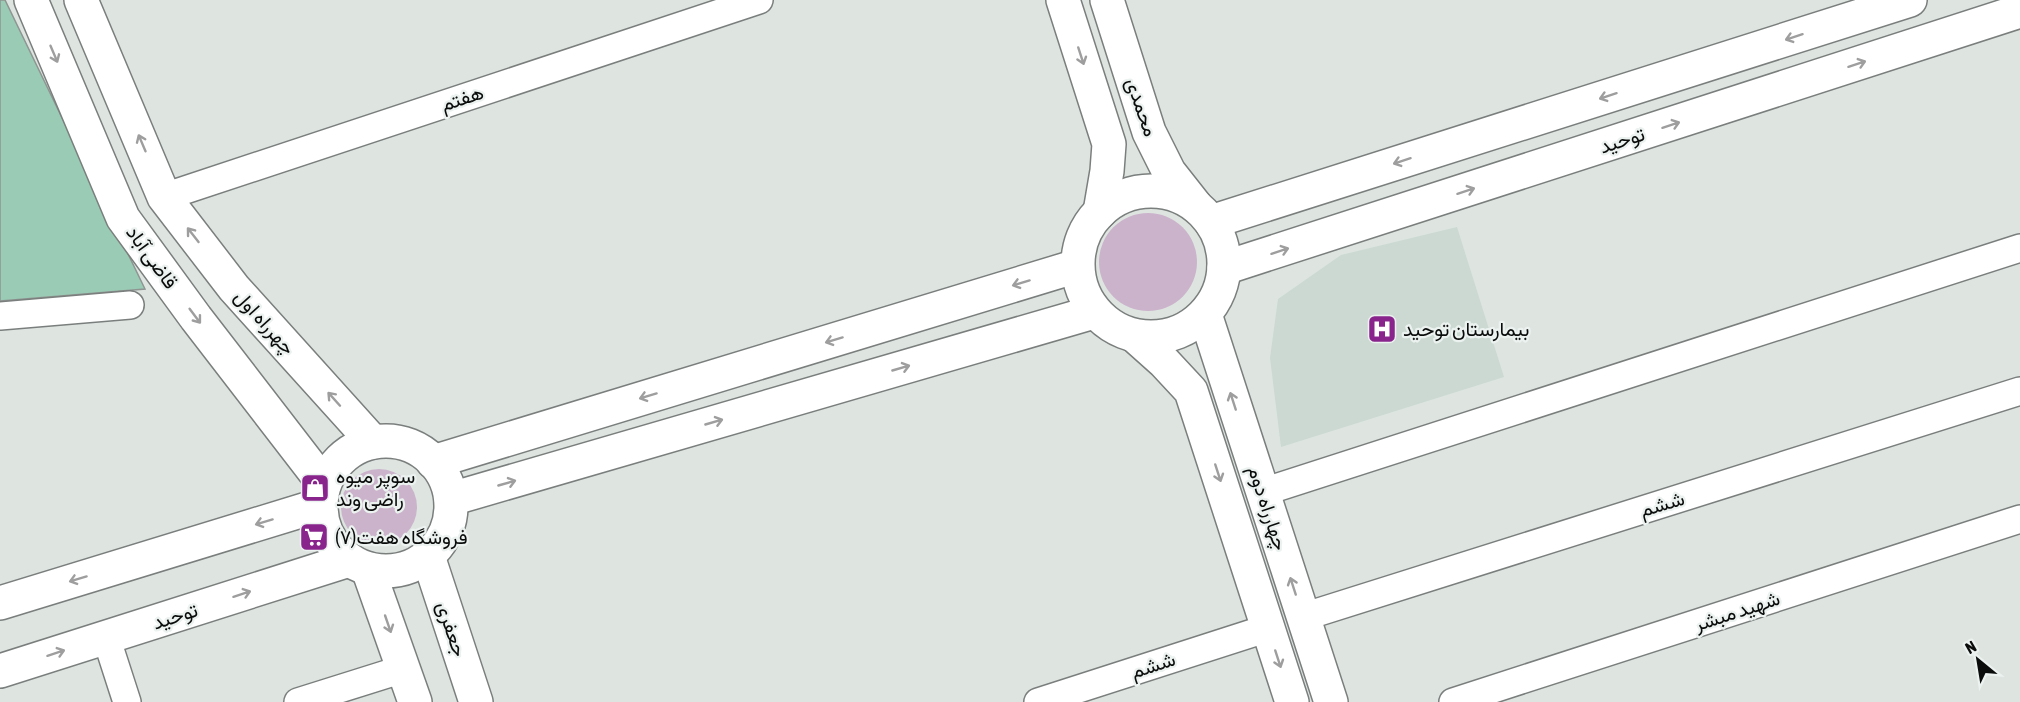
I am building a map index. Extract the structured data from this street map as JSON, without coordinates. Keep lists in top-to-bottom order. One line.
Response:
{"streets":{"main road":["محمدی","توحید","قاضی آباد","چهرراه اول","چهارراه دوم","جعفری"],"street":["هفتم","ششم","شهید مبشر"]},"crossings":[["هفتم","چهرراه اول"],["محمدی","توحید"],["محمدی","چهارراه دوم"],["توحید","قاضی آباد"],["توحید","چهرراه اول"],["توحید","چهارراه دوم"],["توحید","جعفری"],["قاضی آباد","چهرراه اول"],["قاضی آباد","جعفری"],["چهرراه اول","جعفری"],["ششم","چهارراه دوم"]],"one_way":["چهرراه اول"],"places":{"hospital":["بیمارستان توحید"],"shop":["سوپر میوه راضی وند"],"supermarket":["فروشگاه هفت(۷)"]},"north":"top left"}
